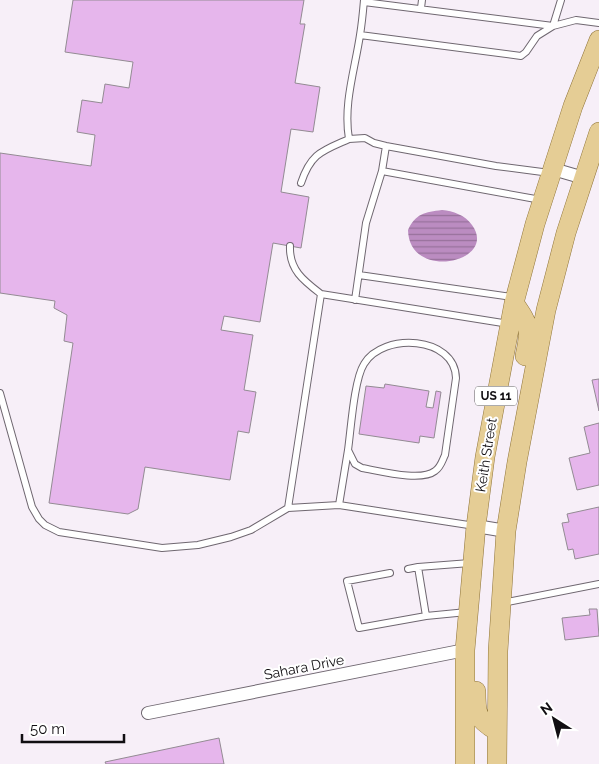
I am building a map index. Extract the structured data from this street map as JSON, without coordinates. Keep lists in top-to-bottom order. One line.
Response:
{"streets":{"main road":["US 11","Keith Street"],"street":["Sahara Drive"]},"crossings":[["Keith Street","Sahara Drive"]],"scale_bar":"50 m","north":"top left"}
